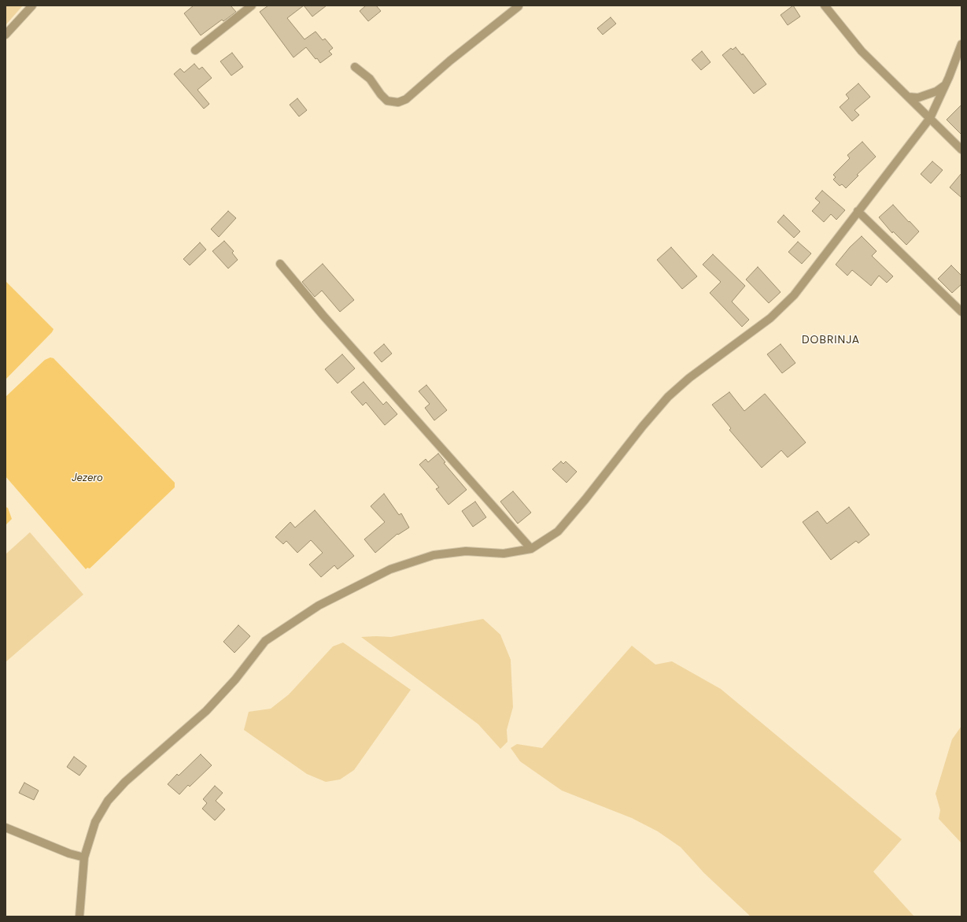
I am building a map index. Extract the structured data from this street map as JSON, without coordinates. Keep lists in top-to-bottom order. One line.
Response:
{"districts":["DOBRINJA"],"water":["Jezero"]}
